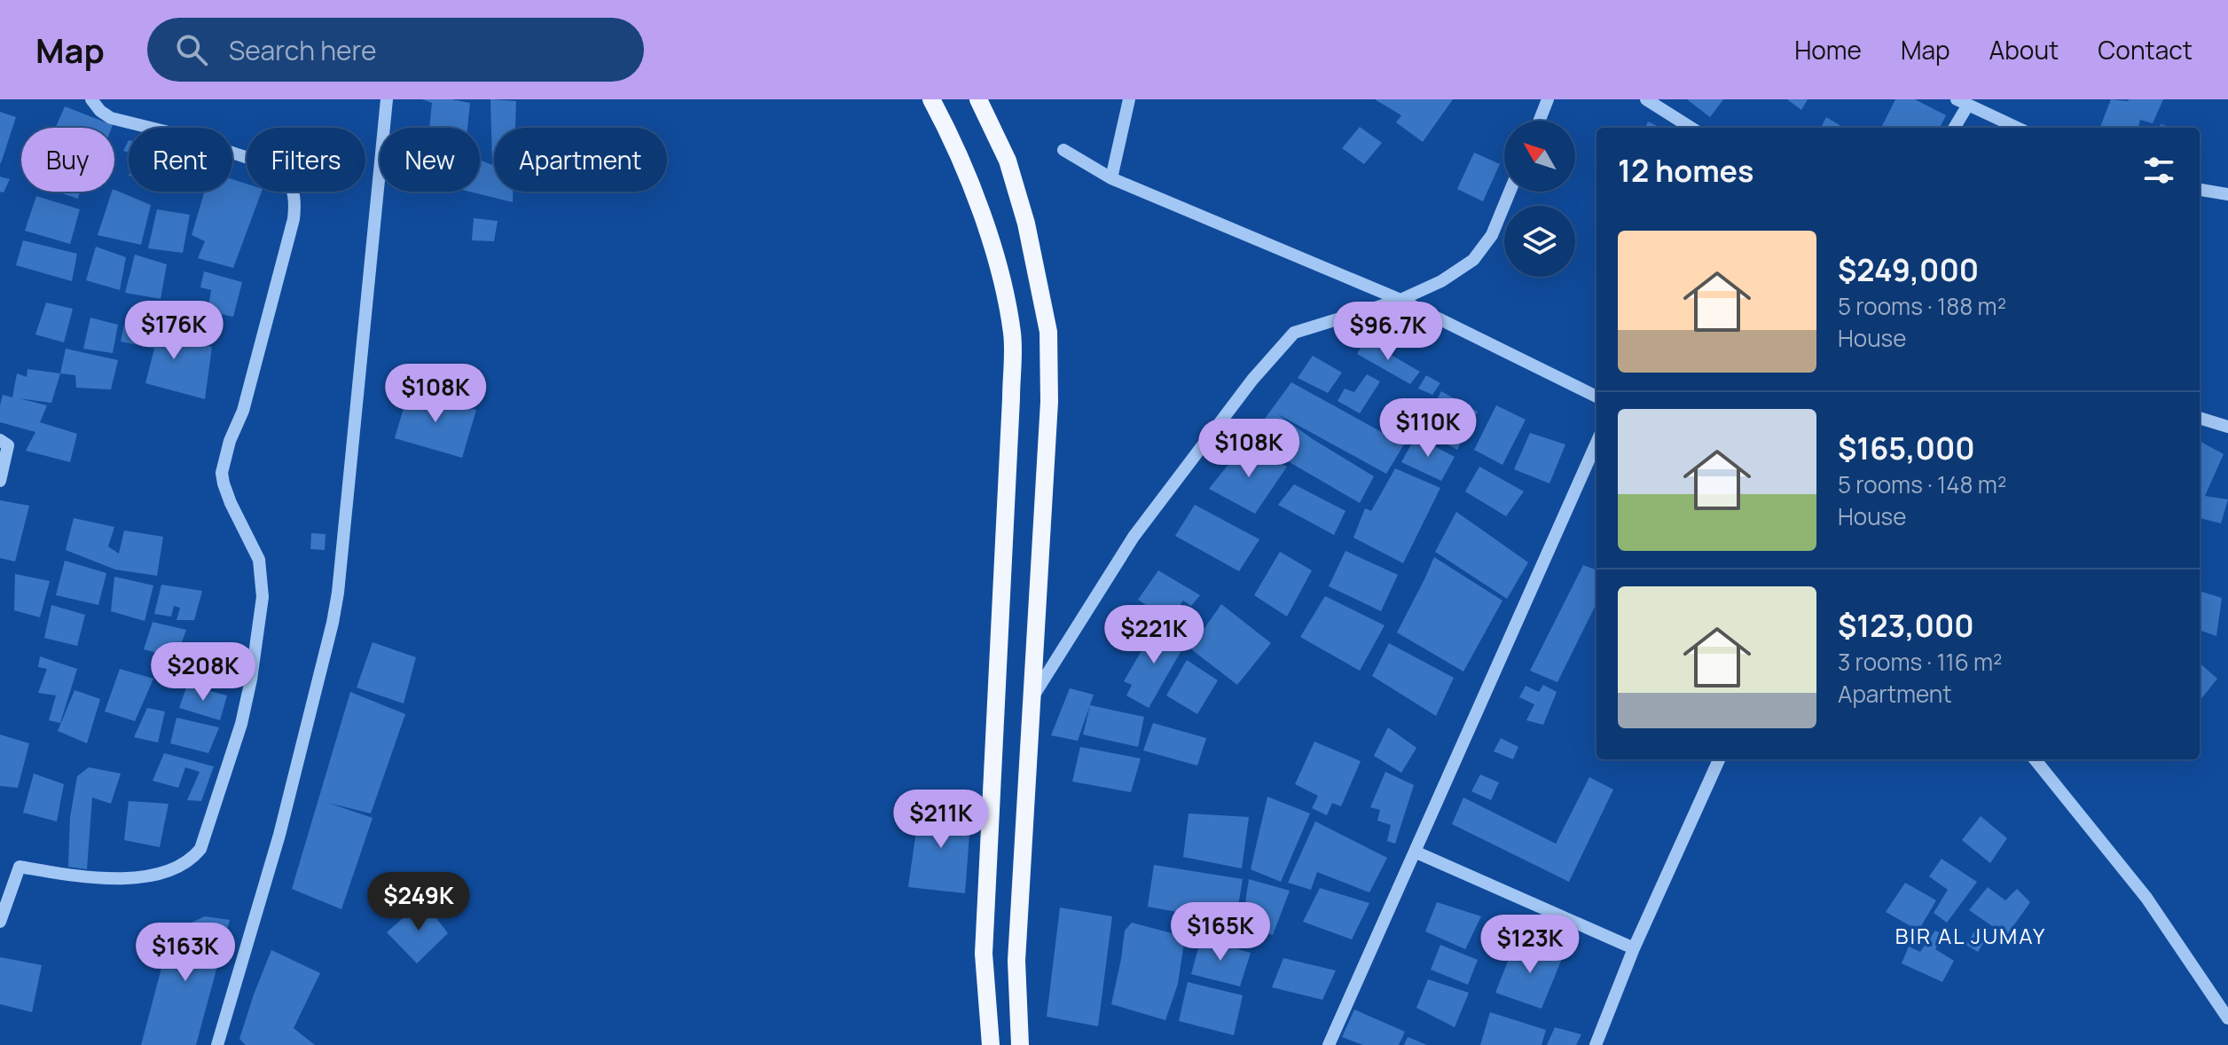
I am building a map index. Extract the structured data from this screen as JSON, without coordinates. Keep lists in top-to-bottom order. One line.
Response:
{"districts":["BIR AL JUMAY"],"north":"top left","page":{"header":"Map","search":"Search here","nav":["Home","Map","About","Contact"],"chip":["Buy","Rent","Filters","New","Apartment"],"heading":"12 homes","list":[{"name":"$249,000","note":"5 rooms · 188 m² · House"},{"name":"$165,000","note":"5 rooms · 148 m² · House"},{"name":"$123,000","note":"3 rooms · 116 m² · Apartment"}],"price":["$176K","$96.7K","$108K","$110K","$108K","$221K","$208K","$211K","$249K","$165K","$123K","$163K"]}}
